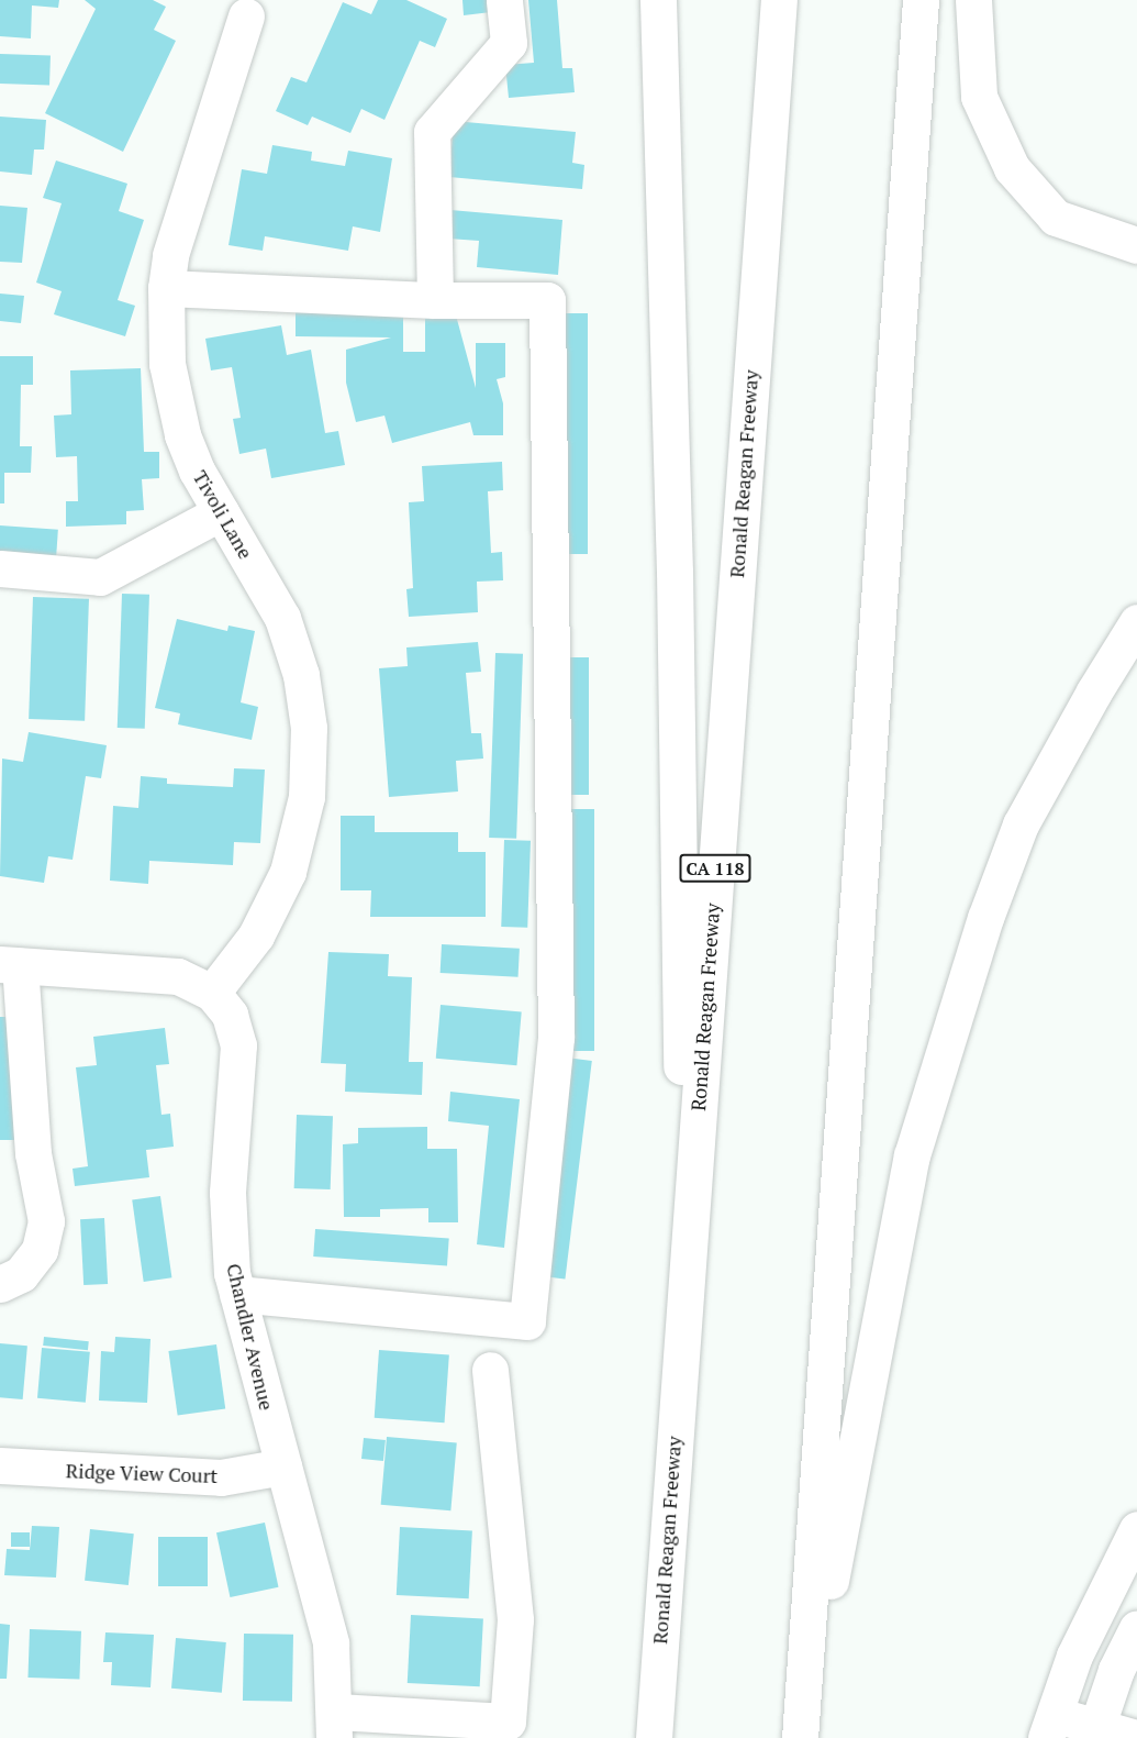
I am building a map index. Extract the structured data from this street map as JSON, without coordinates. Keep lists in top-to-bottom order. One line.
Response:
{"streets":{"main road":["Ronald Reagan Freeway","Tivoli Lane","CA 118","Chandler Avenue","Ridge View Court"]},"crossings":[["Tivoli Lane","Chandler Avenue"],["Chandler Avenue","Ridge View Court"]]}
